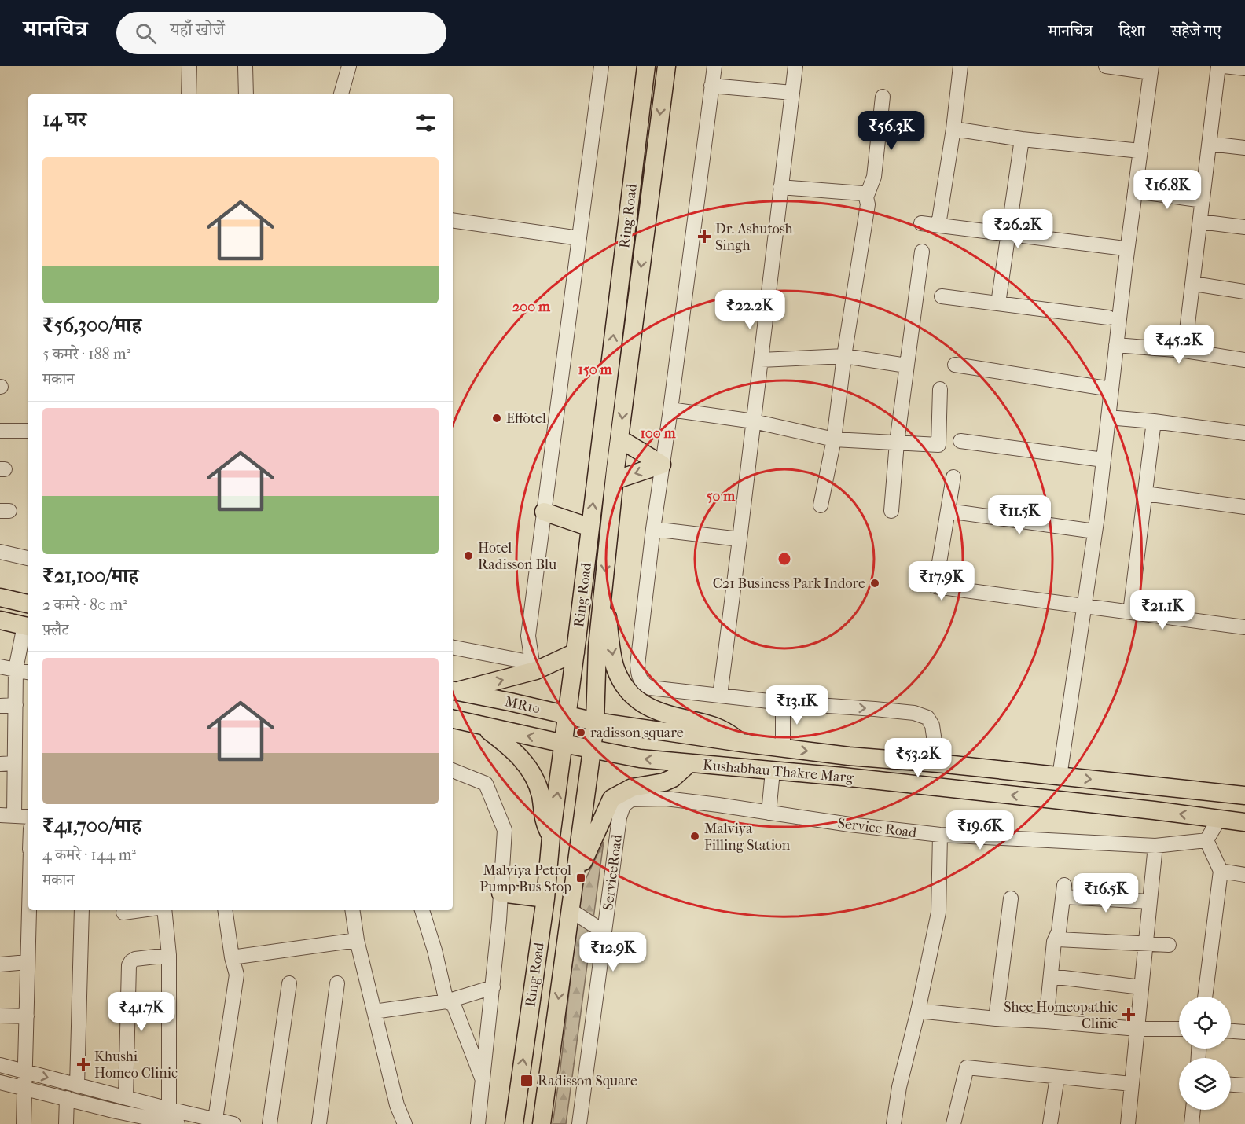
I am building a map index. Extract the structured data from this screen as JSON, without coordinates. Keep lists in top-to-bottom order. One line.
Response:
{"streets":{"main road":["Ring Road","MR10","Kushabhau Thakre Marg"],"street":["Service Road","ServiceRoad"]},"crossings":[["Ring Road","MR10"],["Ring Road","Kushabhau Thakre Marg"],["MR10","Kushabhau Thakre Marg"],["Service Road","ServiceRoad"]],"places":{"health":["Dr. Ashutosh Singh","Shee Homeopathic Clinic","Khushi Homeo Clinic"],"other":["Effotel","Hotel Radisson Blu","C21 Business Park Indore","radisson square","Malviya Filling Station"],"transit":["Malviya Petrol Pump Bus Stop","Radisson Square"]},"page":{"header":"मानचित्र","search":"यहाँ खोजें","nav":["मानचित्र","दिशा","सहेजे गए"],"heading":"14 घर","price":["₹56.3K","₹16.8K","₹26.2K","₹22.2K","₹45.2K","₹11.5K","₹17.9K","₹21.1K","₹13.1K","₹53.2K","₹19.6K","₹16.5K","₹12.9K","₹41.7K"],"list":[{"name":"₹56,300/माह","note":"5 कमरे · 188 m² · मकान"},{"name":"₹21,100/माह","note":"2 कमरे · 80 m² · फ़्लैट"},{"name":"₹41,700/माह","note":"4 कमरे · 144 m² · मकान"}]},"rings":["200 m","150 m","100 m","50 m"]}
